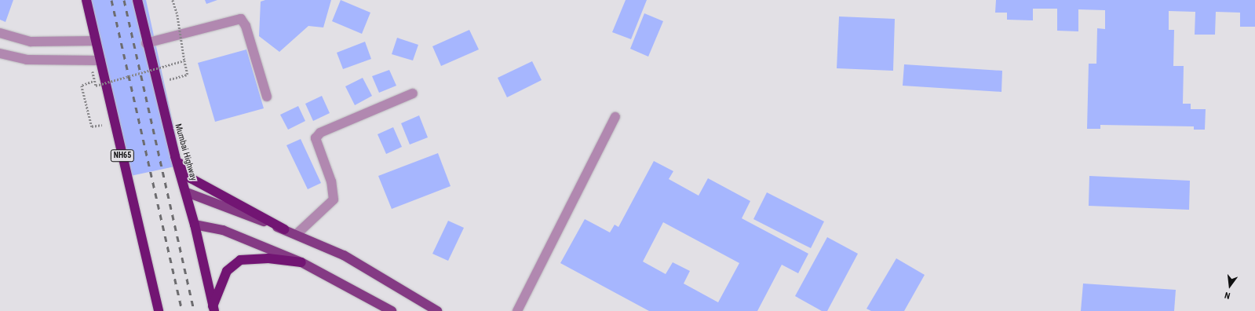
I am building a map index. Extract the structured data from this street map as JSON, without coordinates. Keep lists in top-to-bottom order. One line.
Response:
{"streets":{"highway":["Mumbai Highway","NH65"]},"north":"bottom"}
